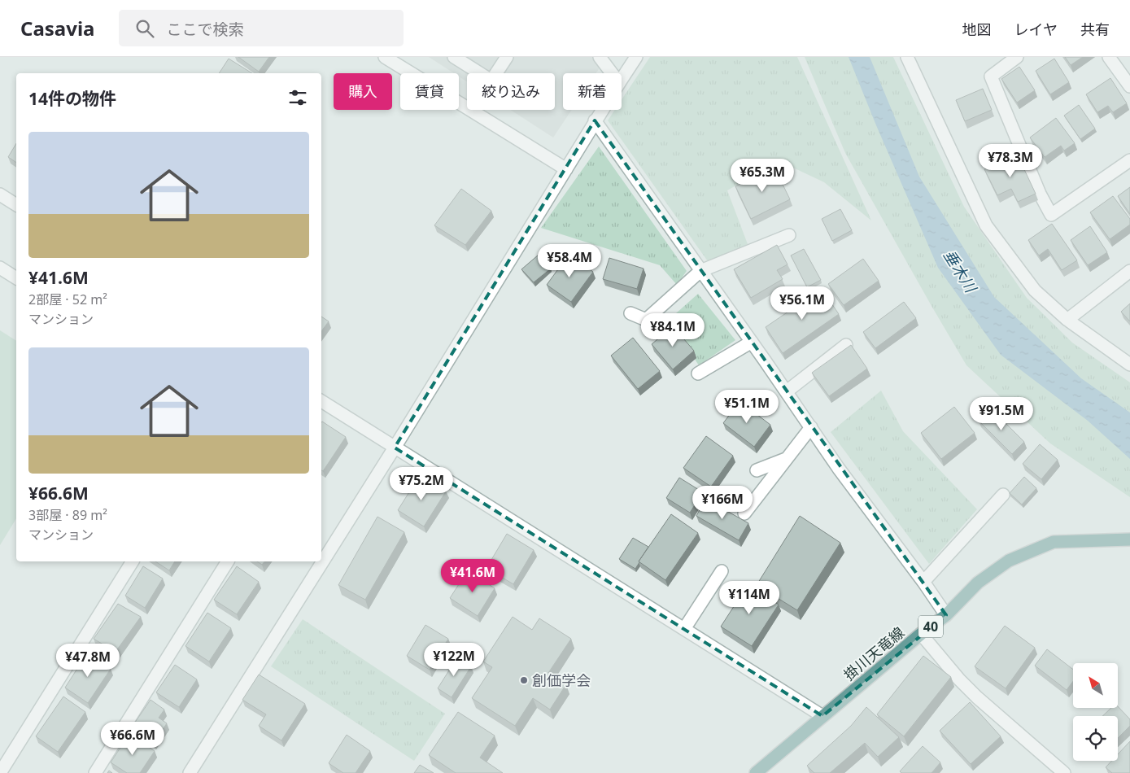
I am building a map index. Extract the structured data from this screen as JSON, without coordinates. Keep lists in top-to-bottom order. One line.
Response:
{"streets":{"main road":["40","掛川天竜線"]},"water":["垂木川"],"places":["創価学会"],"north":"top left","page":{"header":"Casavia","search":"ここで検索","nav":["地図","レイヤ","共有"],"chip":["購入","賃貸","絞り込み","新着"],"heading":"14件の物件","list":[{"name":"¥41.6M","note":"2部屋 · 52 m² · マンション"},{"name":"¥66.6M","note":"3部屋 · 89 m² · マンション"}],"price":["¥78.3M","¥65.3M","¥58.4M","¥56.1M","¥84.1M","¥51.1M","¥91.5M","¥75.2M","¥166M","¥41.6M","¥114M","¥122M","¥47.8M","¥66.6M"]}}
